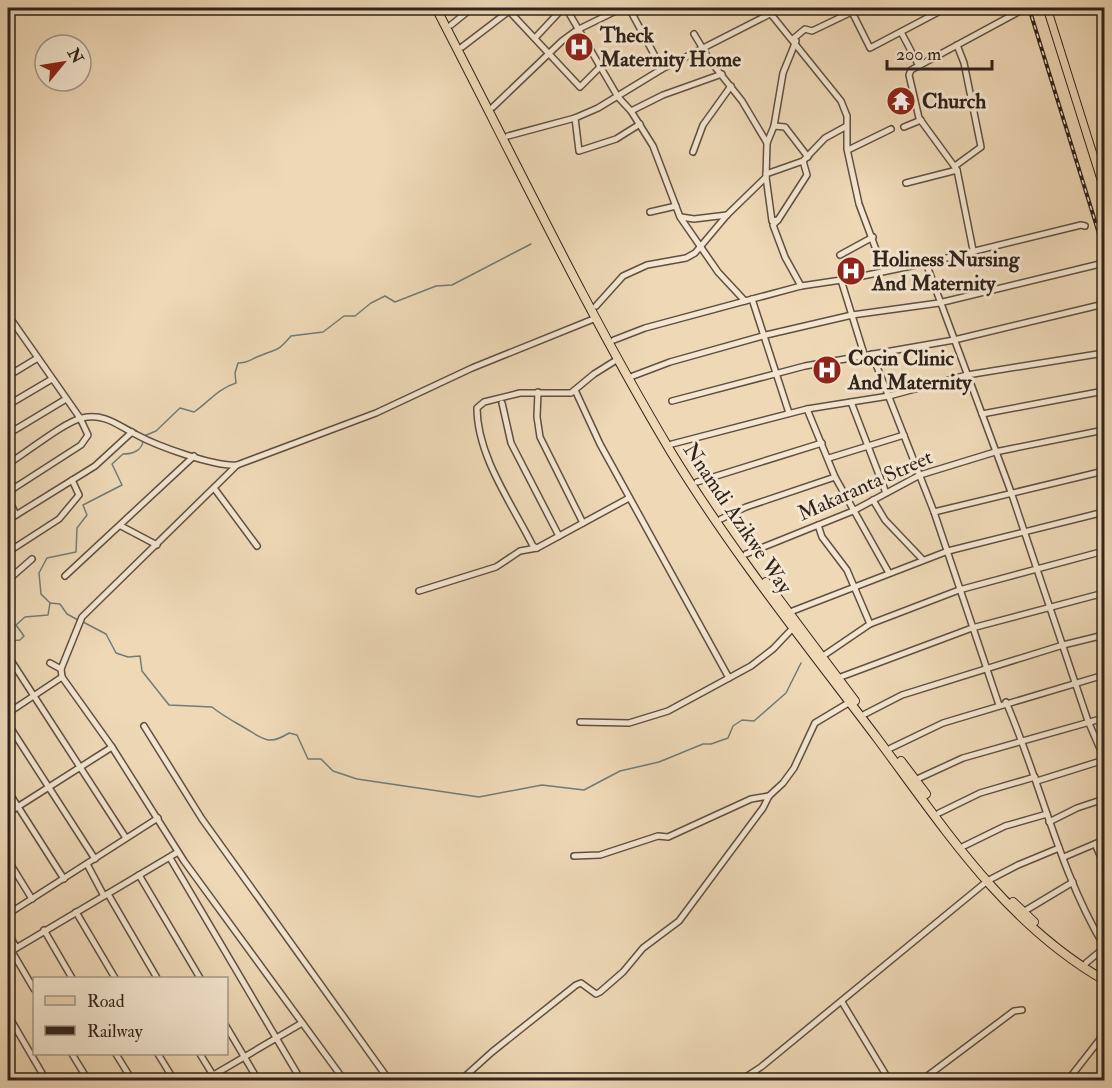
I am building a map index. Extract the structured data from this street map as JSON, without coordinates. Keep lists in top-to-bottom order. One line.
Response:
{"streets":{"highway":["Nnamdi Azikwe Way"],"street":["Makaranta Street"]},"crossings":[["Makaranta Street","Nnamdi Azikwe Way"]],"places":{"hospital":["Theck Maternity Home","Holiness Nursing And Maternity","Cocin Clinic And Maternity"],"temple":["Church"]},"legend":["Road","Railway"],"scale_bar":"200 m","north":"top right"}
